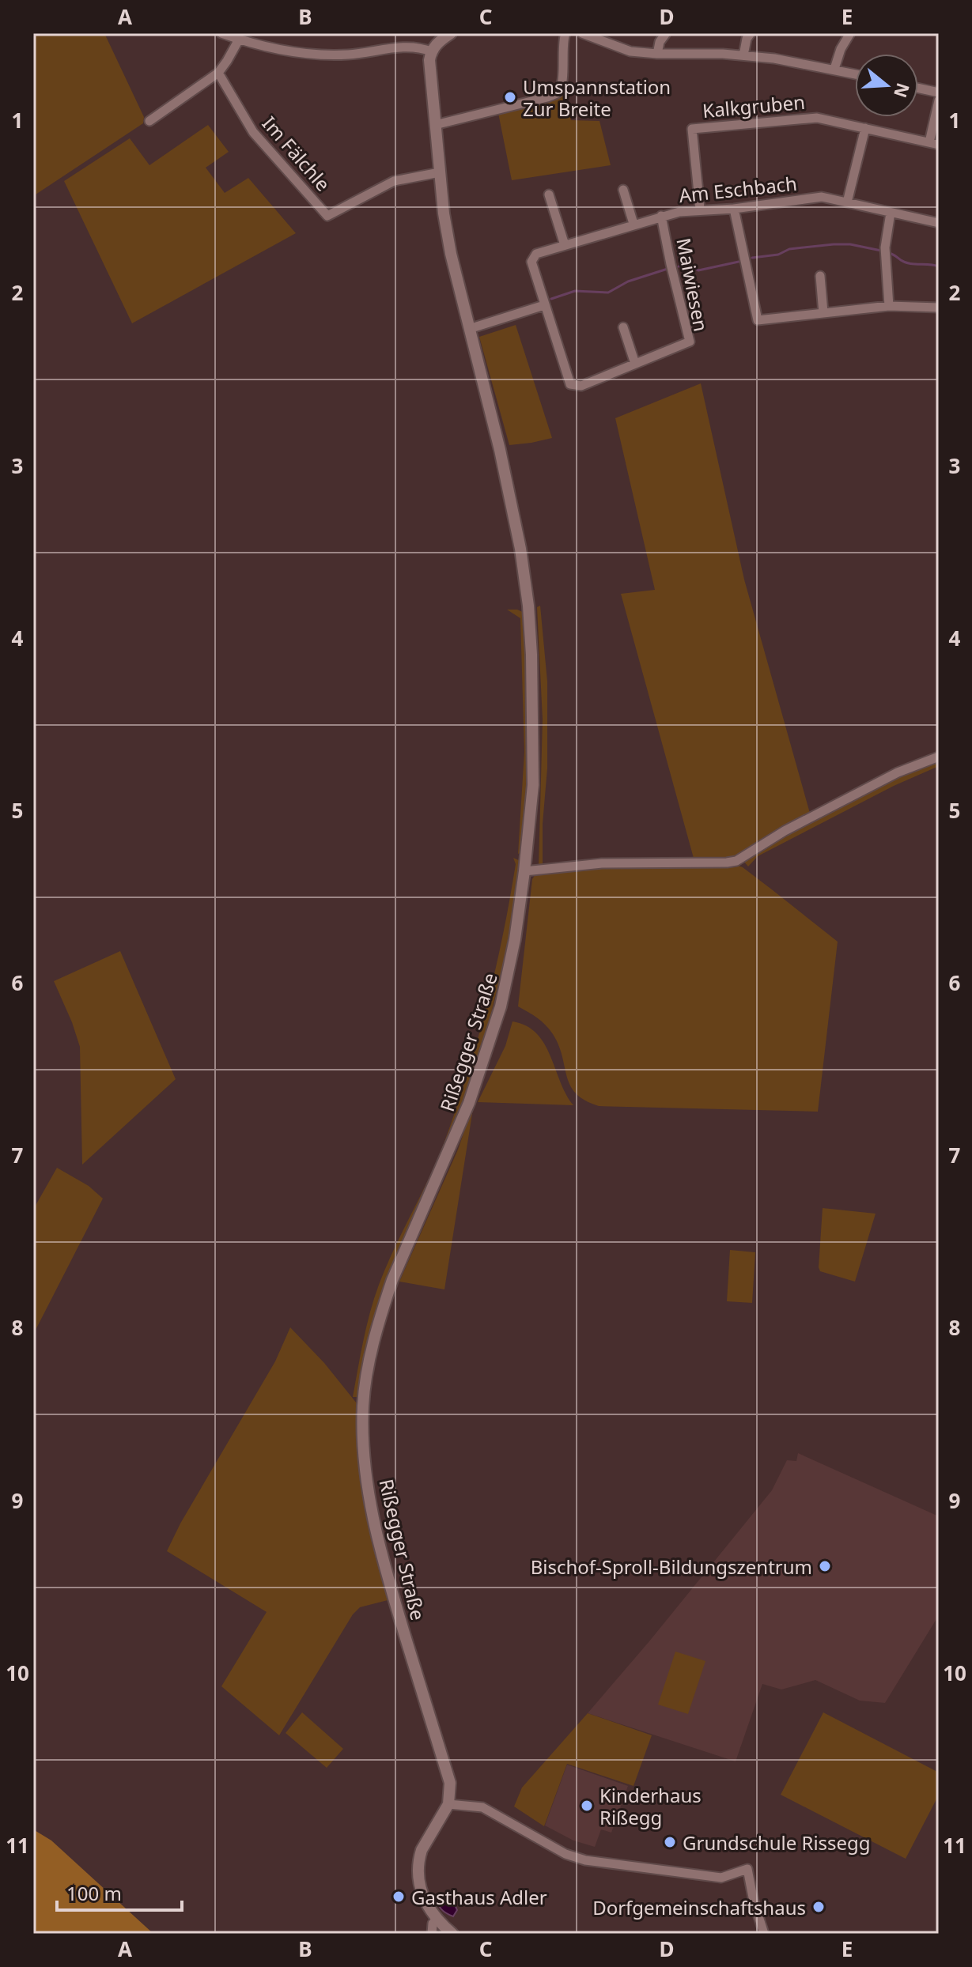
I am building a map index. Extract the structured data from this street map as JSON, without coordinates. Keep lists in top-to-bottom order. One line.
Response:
{"streets":{"street":["Kalkgruben","Im Fälchle","Am Eschbach","Maiwiesen","Rißegger Straße"]},"crossings":[["Kalkgruben","Am Eschbach"],["Im Fälchle","Rißegger Straße"],["Am Eschbach","Maiwiesen"]],"places":["Umspannstation Zur Breite","Bischof-Sproll-Bildungszentrum","Kinderhaus Rißegg","Grundschule Rissegg","Gasthaus Adler","Dorfgemeinschaftshaus"],"scale_bar":"100 m","north":"right","grid":{"columns":["A","B","C","D","E"],"rows":["1","2","3","4","5","6","7","8","9","10","11"]}}
